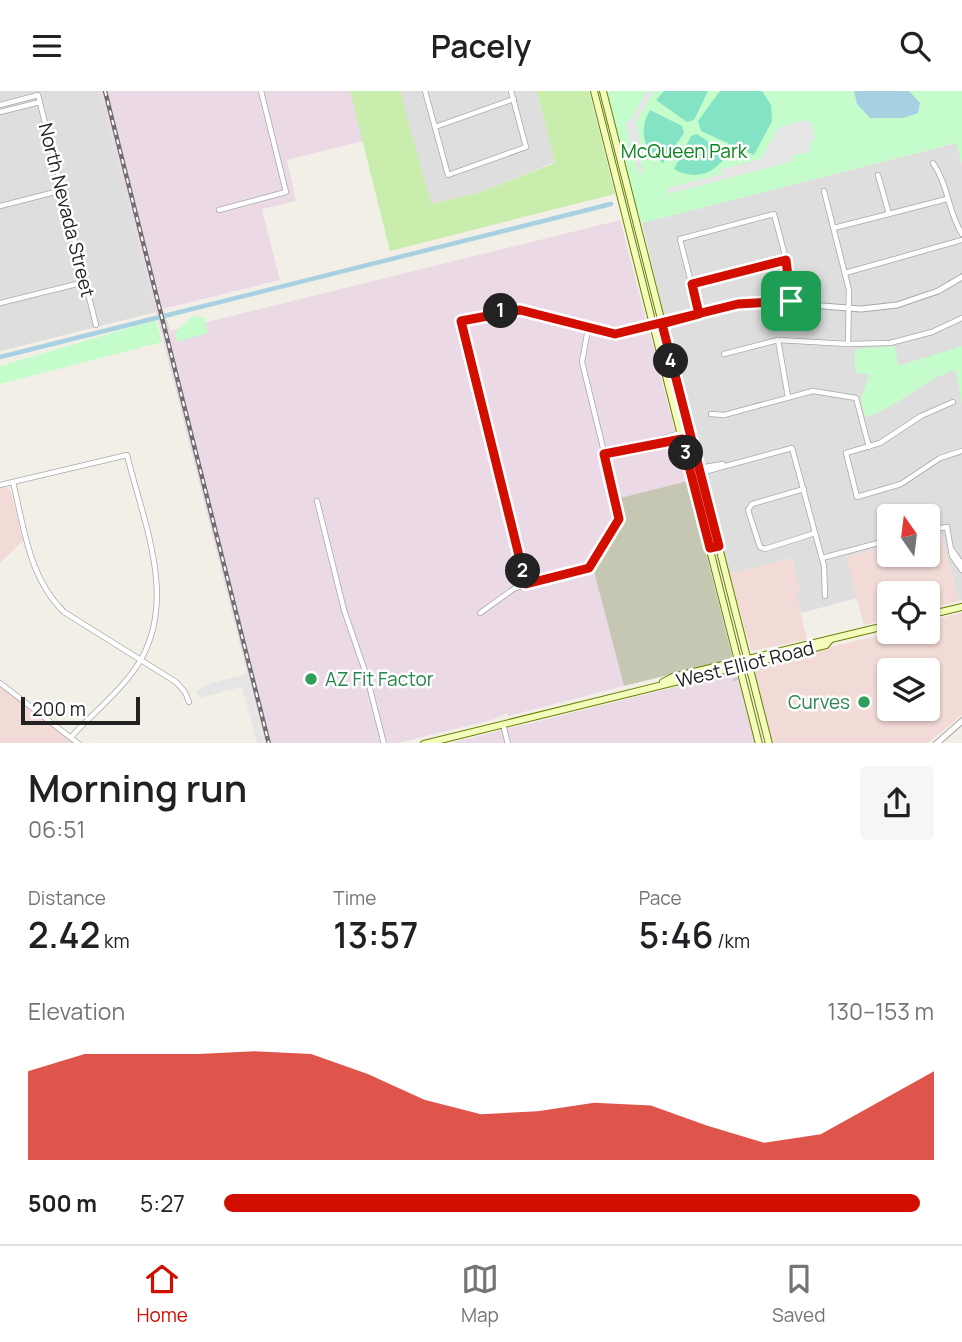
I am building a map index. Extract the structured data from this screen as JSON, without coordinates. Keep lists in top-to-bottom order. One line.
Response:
{"streets":{"main road":["West Elliot Road"],"street":["North Nevada Street"]},"parks":["McQueen Park"],"places":["AZ Fit Factor","Curves"],"scale_bar":"200 m","north":"top","page":{"header":"Pacely","pins":["1","4","3","2"],"scale":"200 m","heading":["Morning run","06:51"],"stats":[["Distance","2.42 km"],["Time","13:57"],["Pace","5:46 /km"]],"chart":["Elevation","130–153 m"],"list":[{"name":"500 m","note":"5:27"}],"tabs":["Home","Map","Saved"]}}
